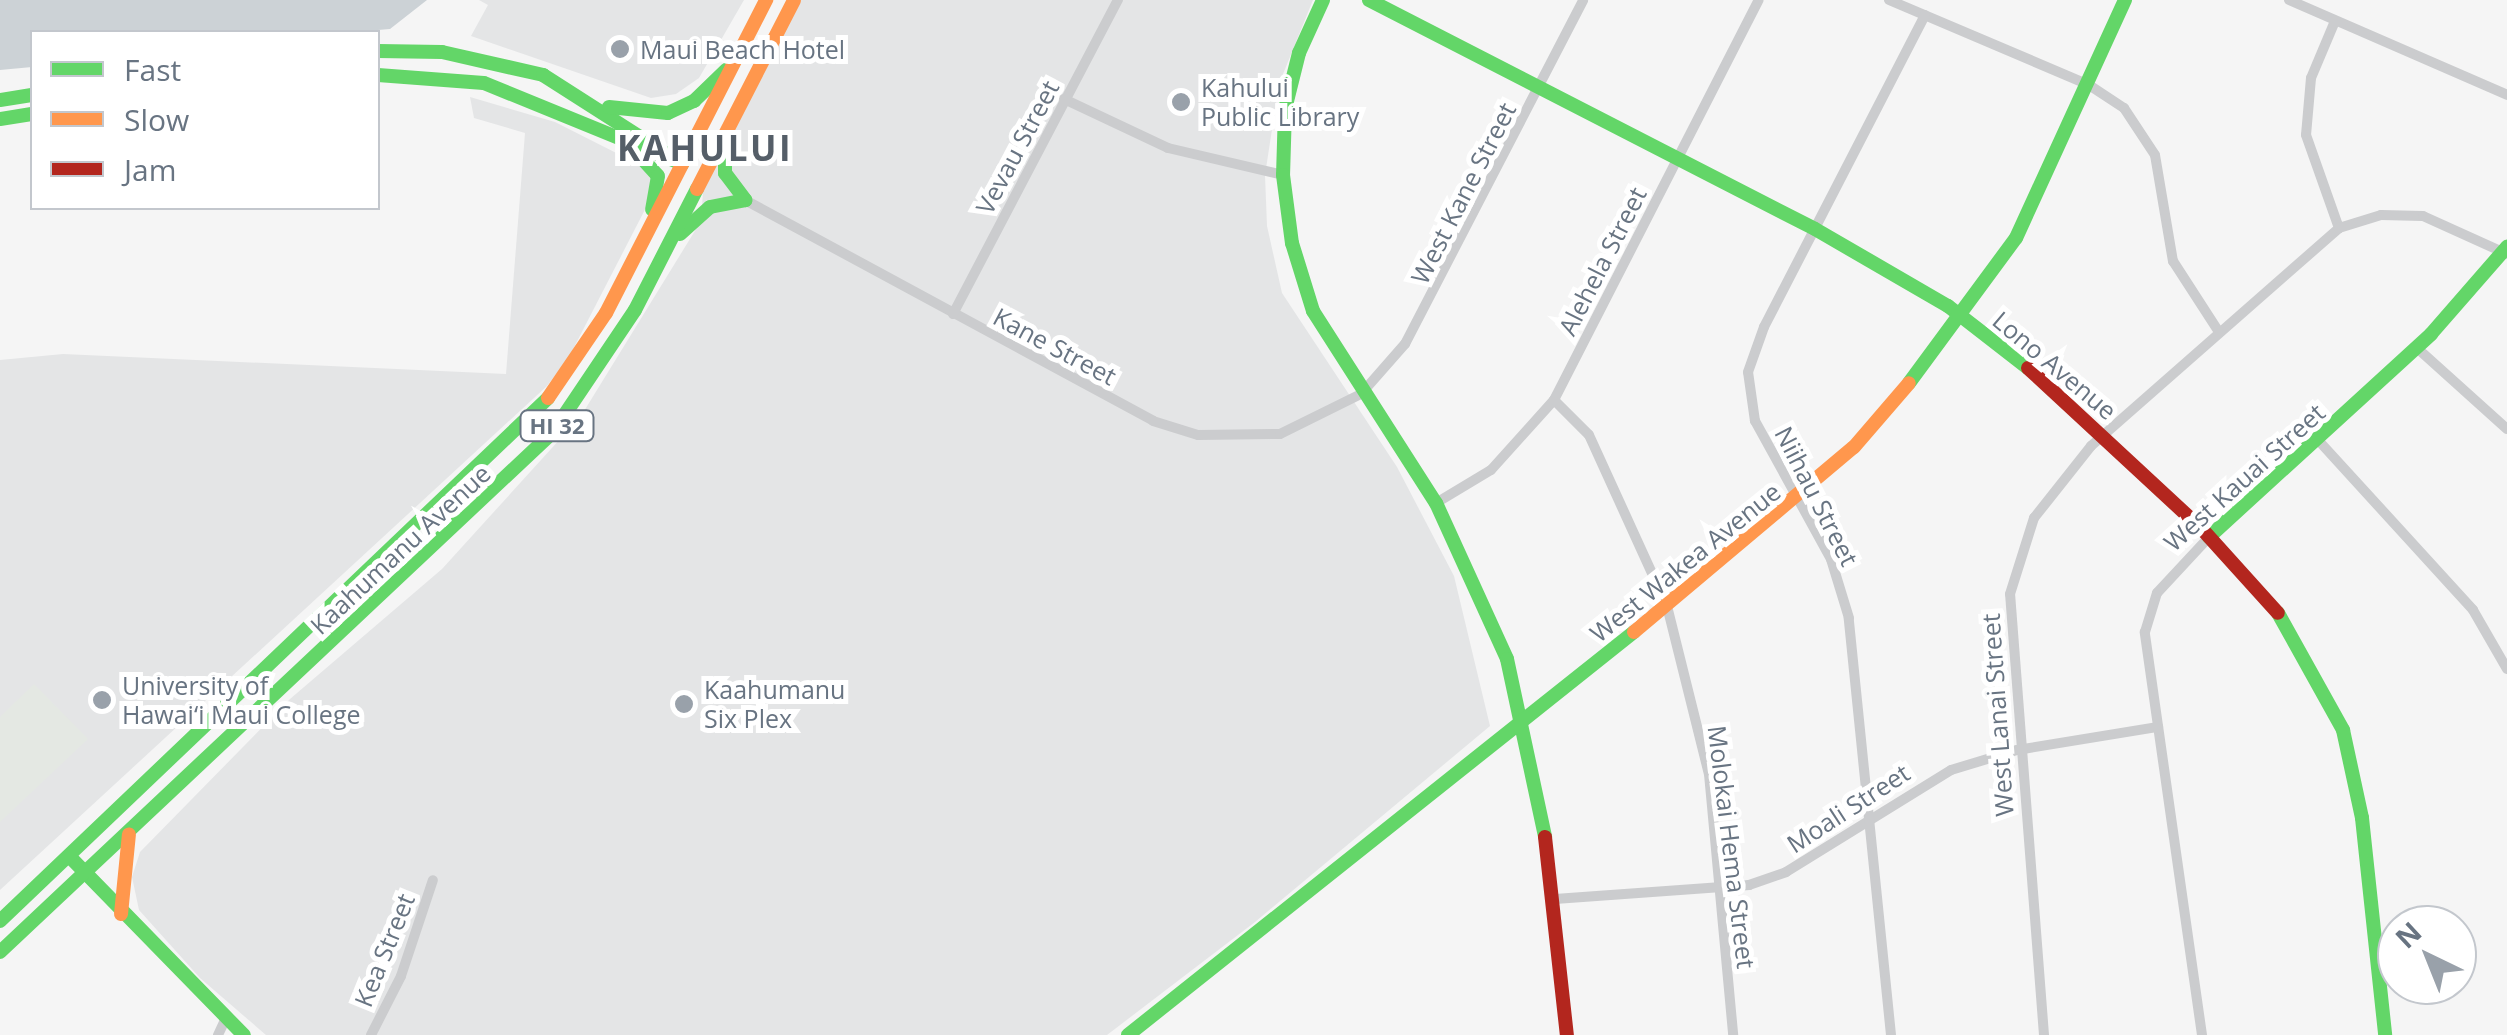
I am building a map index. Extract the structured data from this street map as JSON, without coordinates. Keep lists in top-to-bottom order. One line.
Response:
{"streets":{"street":["Vevau Street","West Kane Street","Alehela Street","Kane Street","Lono Avenue","HI 32","West Kauai Street","Niihau Street","Kaahumanu Avenue","West Wakea Avenue","West Lanai Street","Moali Street","Molokai Hema Street","Kea Street"]},"crossings":[["Vevau Street","Kane Street"],["West Kane Street","Kane Street"],["West Kane Street","Lono Avenue"],["Alehela Street","Lono Avenue"],["Alehela Street","Molokai Hema Street"],["Lono Avenue","West Kauai Street"],["Lono Avenue","Niihau Street"],["Lono Avenue","West Wakea Avenue"],["Lono Avenue","West Lanai Street"],["West Kauai Street","Moali Street"],["Niihau Street","West Wakea Avenue"],["Niihau Street","Moali Street"],["West Wakea Avenue","Molokai Hema Street"],["West Lanai Street","Moali Street"],["Moali Street","Molokai Hema Street"]],"districts":["KAHULUI"],"places":["Maui Beach Hotel","Kahului Public Library","University of Hawai‘i Maui College","Kaahumanu Six Plex"],"legend":["Fast","Slow","Jam"],"north":"top left"}
